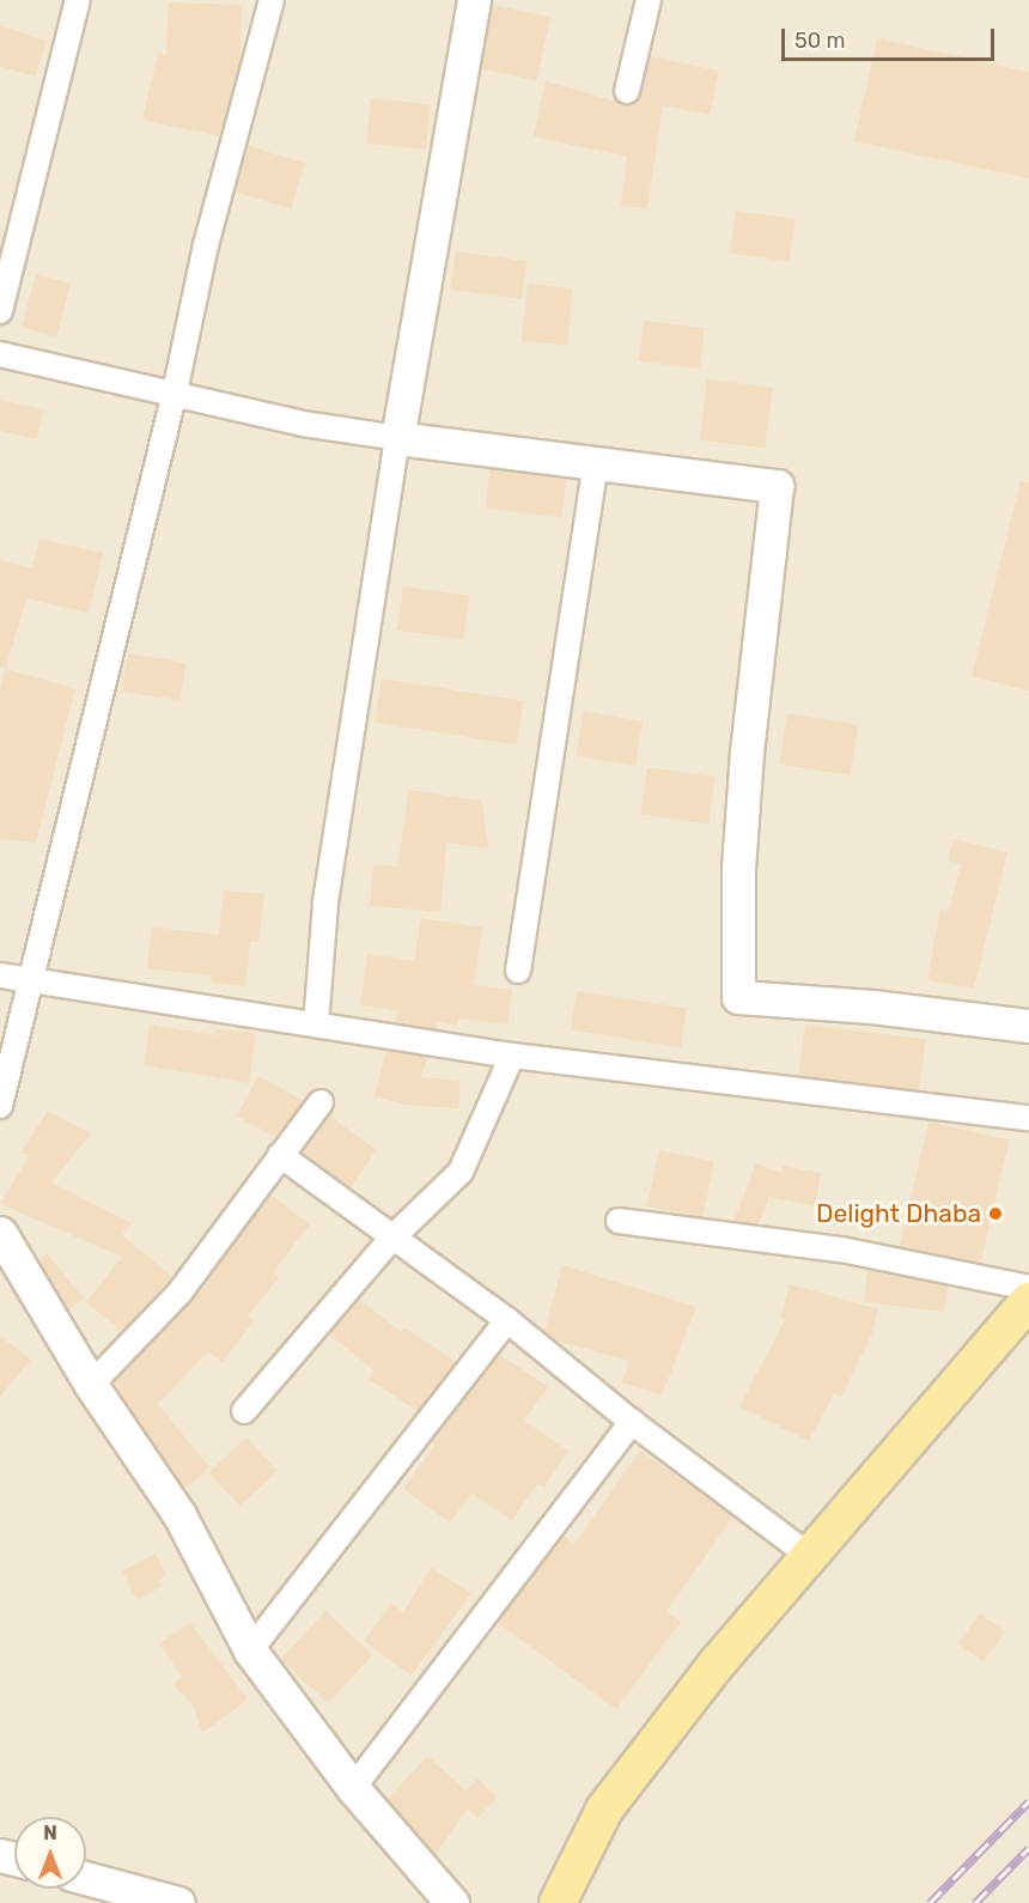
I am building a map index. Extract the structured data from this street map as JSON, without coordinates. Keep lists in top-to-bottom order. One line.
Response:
{"places":["Delight Dhaba"],"scale_bar":"50 m","north":"top"}
